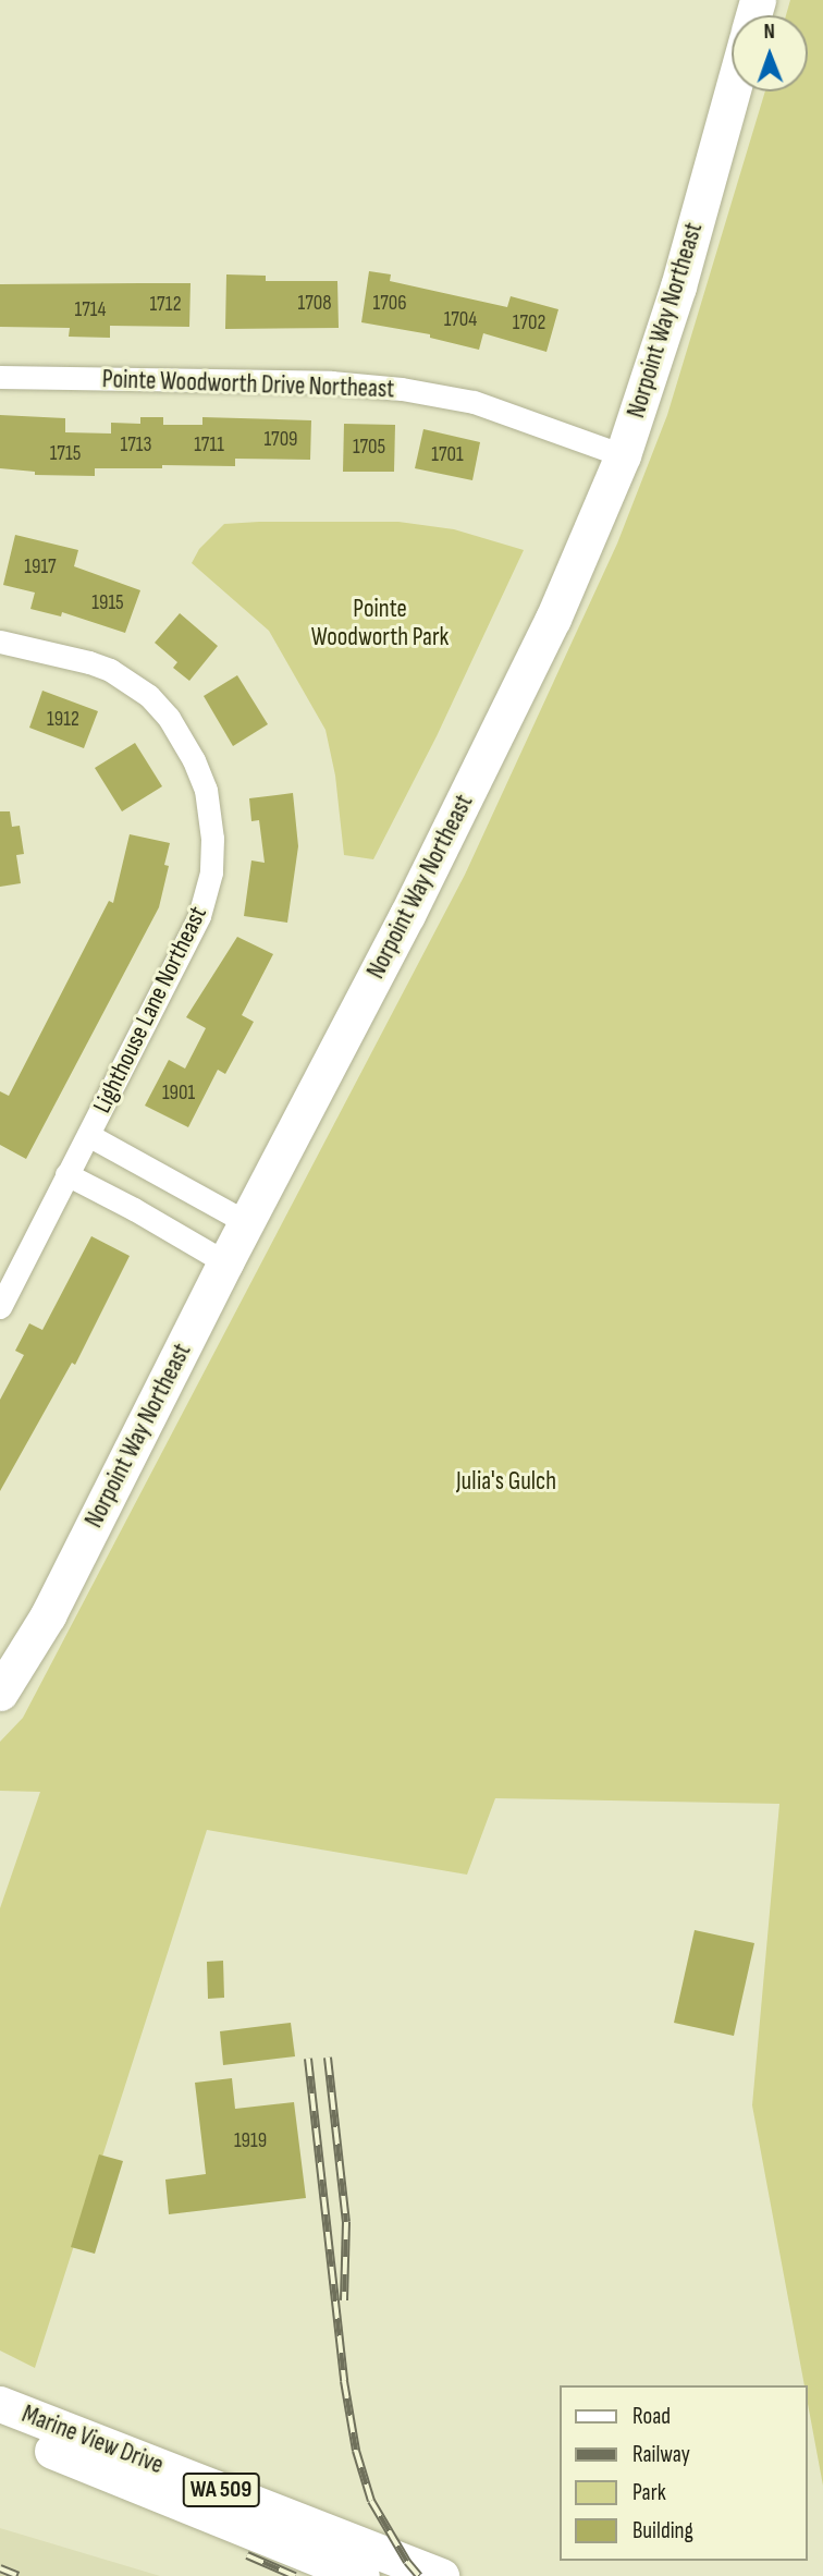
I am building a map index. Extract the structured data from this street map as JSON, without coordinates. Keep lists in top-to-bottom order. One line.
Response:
{"streets":{"main road":["Norpoint Way Northeast","Marine View Drive","WA 509"],"street":["Pointe Woodworth Drive Northeast","Lighthouse Lane Northeast"]},"crossings":[["Norpoint Way Northeast","Pointe Woodworth Drive Northeast"]],"parks":["Pointe Woodworth Park","Julia's Gulch"],"house_numbers":["1708","1706","1712","1714","1704","1702","1709","1713","1711","1705","1715","1701","1917","1915","1912","1901","1919"],"legend":["Road","Railway","Park","Building"],"north":"top"}
